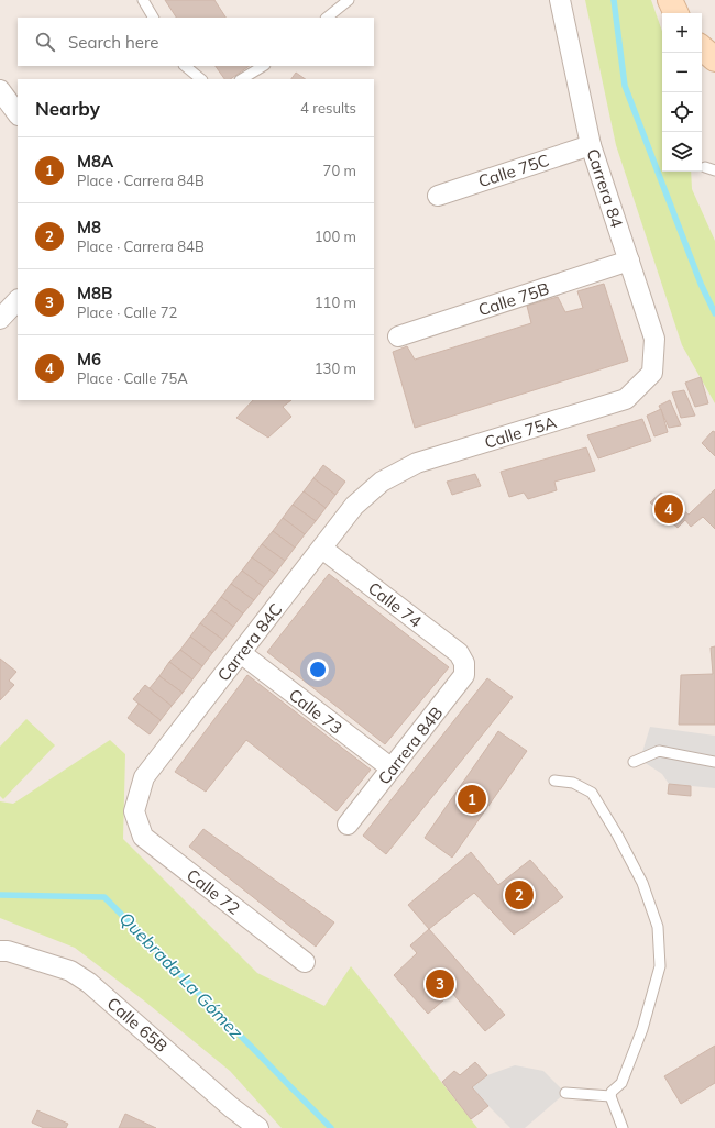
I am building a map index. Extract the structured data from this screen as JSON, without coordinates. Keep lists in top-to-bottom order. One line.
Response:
{"streets":{"street":["Calle 75C","Carrera 84","Calle 75B","Calle 75A","Calle 74","Carrera 84C","Calle 73","Carrera 84B","Calle 72","Calle 65B"]},"crossings":[["Calle 75C","Carrera 84"],["Carrera 84","Calle 75B"],["Carrera 84","Calle 75A"],["Calle 75A","Carrera 84C"],["Calle 74","Carrera 84C"],["Calle 74","Carrera 84B"],["Carrera 84C","Calle 73"],["Carrera 84C","Calle 72"],["Calle 73","Carrera 84B"]],"water":["Quebrada La Gómez"],"page":{"map_buttons":["+","−"],"search":"Search here","heading":["Nearby","4 results"],"list":[{"mark":"1","name":"M8A","note":"Place · Carrera 84B","value":"70 m"},{"mark":"2","name":"M8","note":"Place · Carrera 84B","value":"100 m"},{"mark":"3","name":"M8B","note":"Place · Calle 72","value":"110 m"},{"mark":"4","name":"M6","note":"Place · Calle 75A","value":"130 m"}],"pins":["4","1","2","3"]}}
